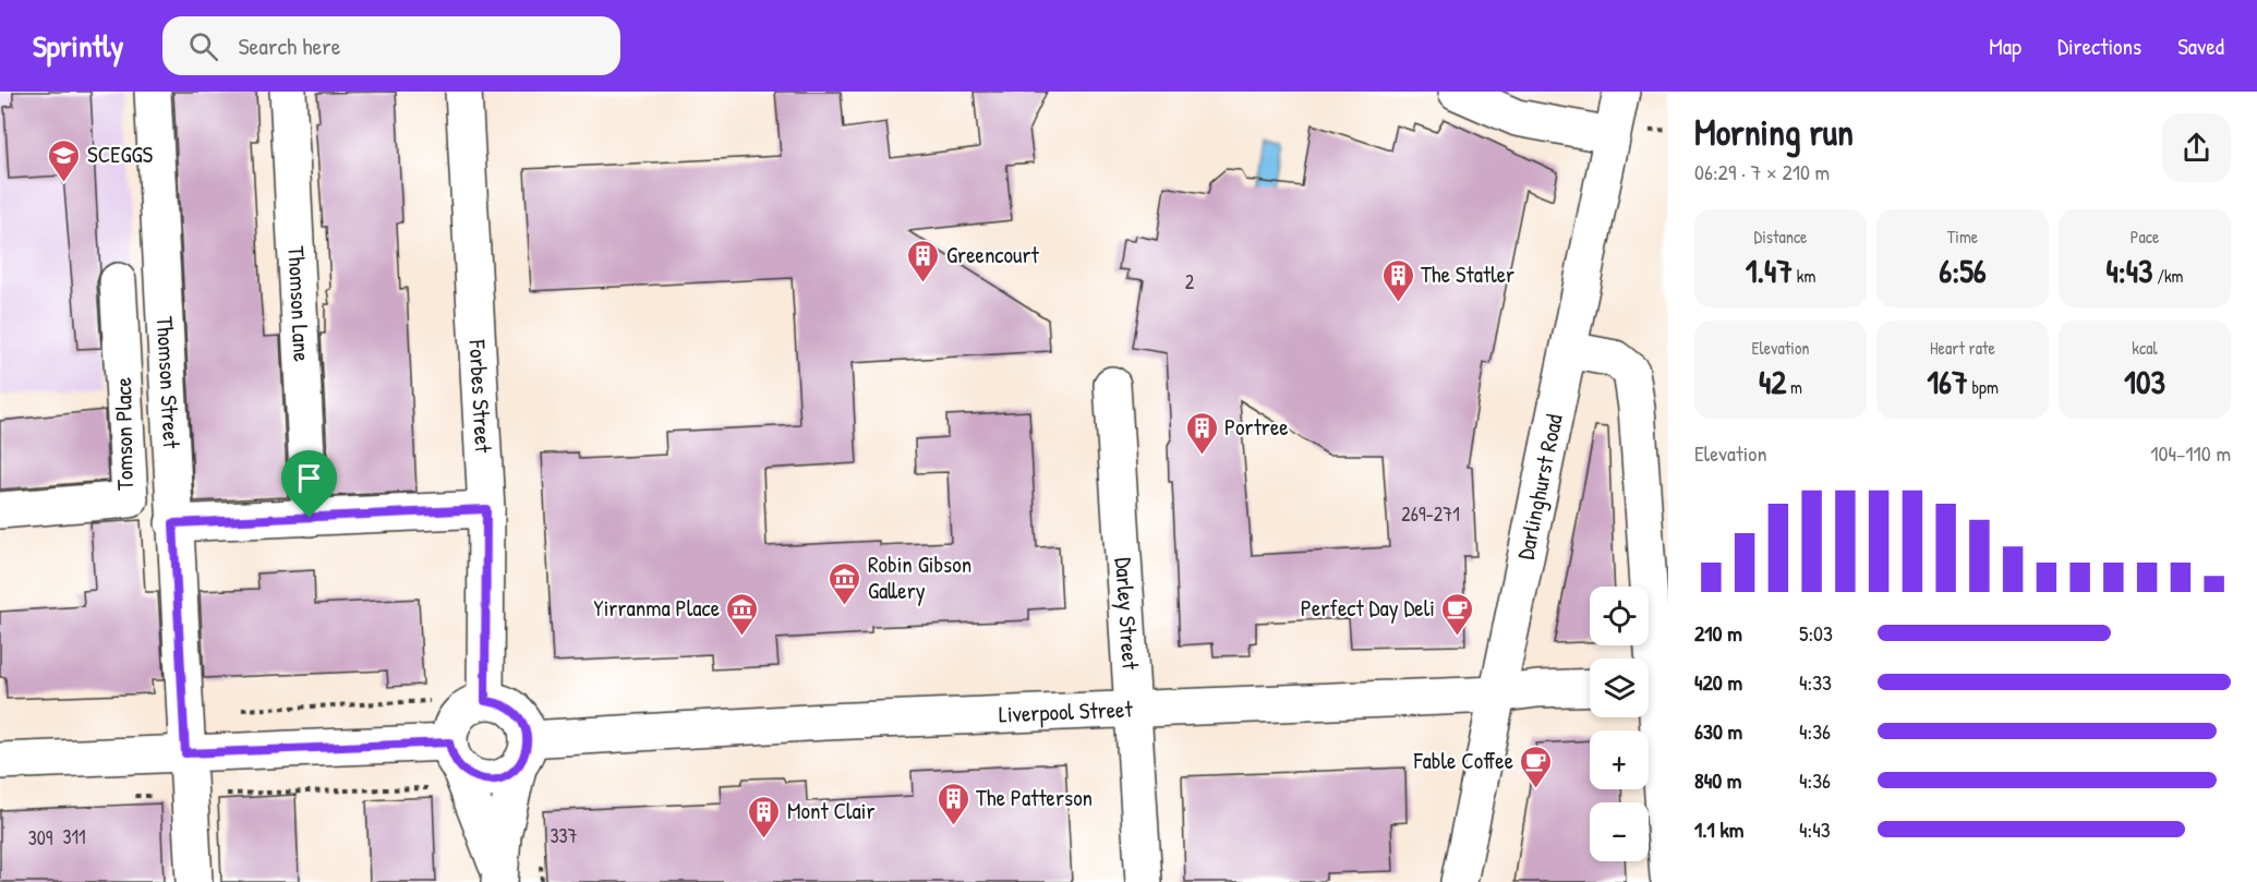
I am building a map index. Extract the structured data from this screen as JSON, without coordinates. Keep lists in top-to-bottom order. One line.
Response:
{"streets":{"street":["Thomson Lane","Thomson Street","Forbes Street","Tomson Place","Darlinghurst Road","Darley Street","Liverpool Street"]},"crossings":[["Forbes Street","Liverpool Street"],["Darlinghurst Road","Liverpool Street"],["Darley Street","Liverpool Street"]],"places":{"school or university":["SCEGGS"],"building":["Greencourt","The Statler","Portree","The Patterson","Mont Clair"],"museum":["Robin Gibson Gallery","Yirranma Place"],"cafe":["Perfect Day Deli","Fable Coffee"]},"house_numbers":["2","269-271","337","311","309"],"page":{"header":"Sprintly","search":"Search here","nav":["Map","Directions","Saved"],"heading":["Morning run","06:29 · 7 × 210 m"],"stats":[["Distance","1.47 km"],["Time","6:56"],["Pace","4:43 /km"],["Elevation","42 m"],["Heart rate","167 bpm"],["kcal","103"]],"chart":["Elevation","104–110 m"],"map_buttons":["+","−"],"list":[{"name":"210 m","note":"5:03"},{"name":"420 m","note":"4:33"},{"name":"630 m","note":"4:36"},{"name":"840 m","note":"4:36"},{"name":"1.1 km","note":"4:43"}]}}
